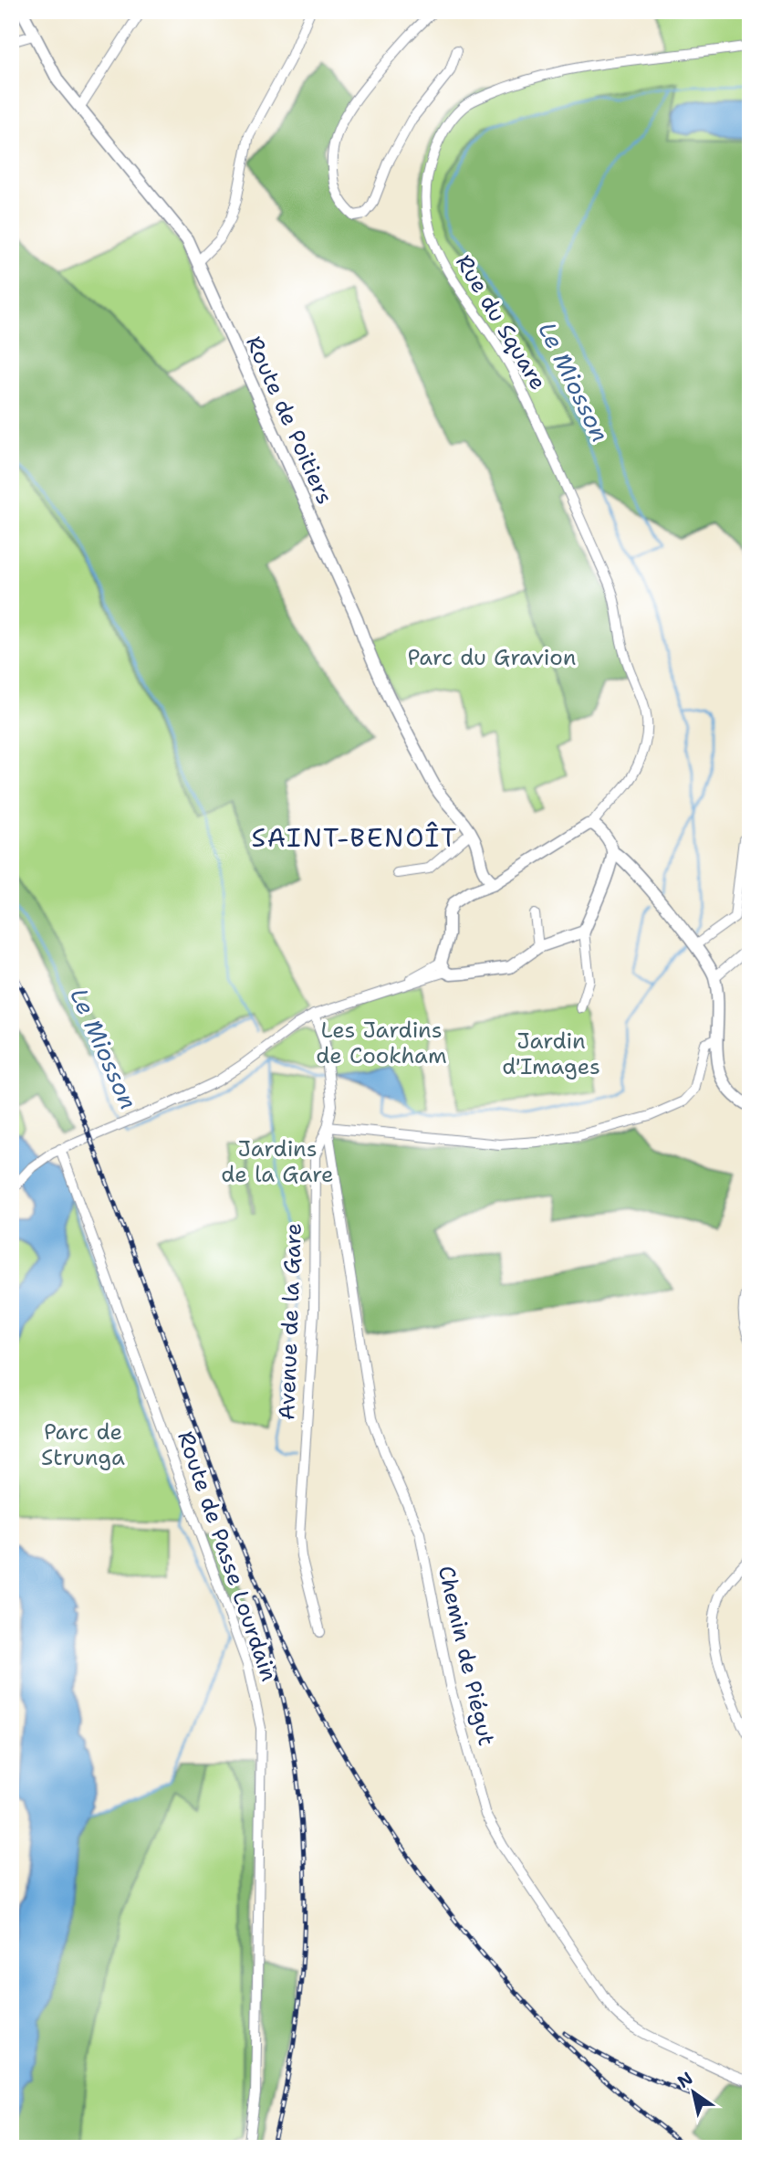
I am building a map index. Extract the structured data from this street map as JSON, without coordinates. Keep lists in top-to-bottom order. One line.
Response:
{"streets":{"street":["Rue du Square","Route de Poitiers","Avenue de la Gare","Route de Passe Lourdain","Chemin de Piégut"]},"crossings":[["Avenue de la Gare","Chemin de Piégut"]],"districts":["SAINT-BENOÎT"],"water":["Le Miosson"],"parks":["Parc du Gravion","Les Jardins de Cookham","Jardin d'Images","Jardins de la Gare","Parc de Strunga"],"north":"top left"}
